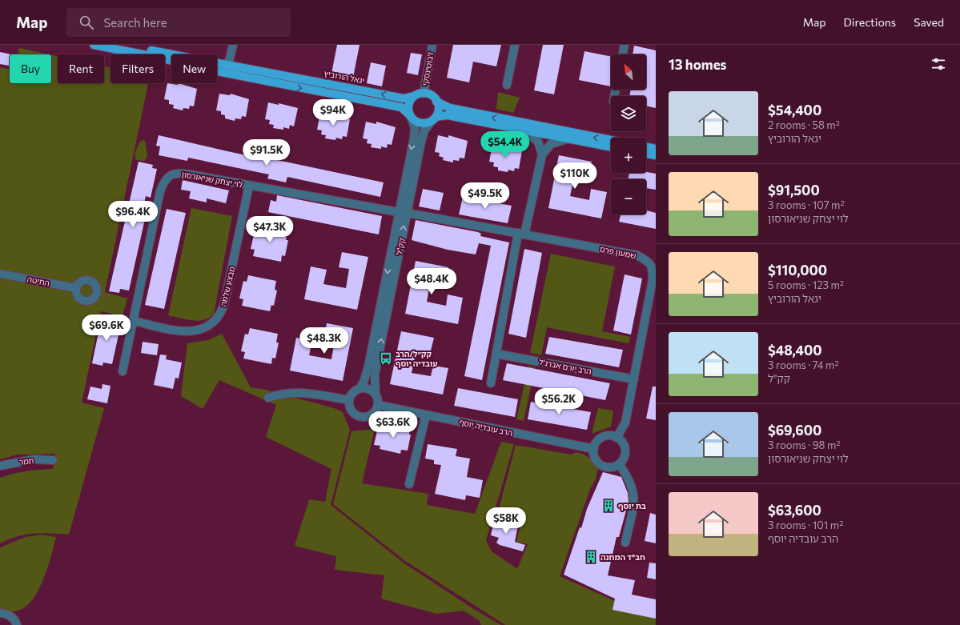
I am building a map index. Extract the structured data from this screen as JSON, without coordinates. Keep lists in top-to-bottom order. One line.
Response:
{"streets":{"main road":["יגאל הורוביץ"],"street":["ז'בוטינסקי","לוי יצחק שניאורסון","קק\"ל","שמעון פרס","החיטה","מבצע שלמה","הרב יורם אברג'ל","הרב עובדיה יוסף","תמר"]},"crossings":[["ז'בוטינסקי","יגאל הורוביץ"],["ז'בוטינסקי","קק\"ל"],["יגאל הורוביץ","קק\"ל"],["לוי יצחק שניאורסון","קק\"ל"],["לוי יצחק שניאורסון","שמעון פרס"],["לוי יצחק שניאורסון","מבצע שלמה"],["קק\"ל","שמעון פרס"],["קק\"ל","הרב עובדיה יוסף"],["שמעון פרס","הרב יורם אברג'ל"],["שמעון פרס","הרב עובדיה יוסף"]],"places":{"bus stop":["קק״ל/הרב עובדיה יוסף"],"building":["בת יוסף","חב\"ד המחנה"]},"north":"top left","page":{"header":"Map","search":"Search here","nav":["Map","Directions","Saved"],"heading":"13 homes","map_buttons":["+","−"],"chip":["Buy","Rent","Filters","New"],"list":[{"name":"$54,400","note":"2 rooms · 58 m² · יגאל הורוביץ"},{"name":"$91,500","note":"3 rooms · 107 m² · לוי יצחק שניאורסון"},{"name":"$110,000","note":"5 rooms · 123 m² · יגאל הורוביץ"},{"name":"$48,400","note":"3 rooms · 74 m² · קק\"ל"},{"name":"$69,600","note":"3 rooms · 98 m² · לוי יצחק שניאורסון"},{"name":"$63,600","note":"3 rooms · 101 m² · הרב עובדיה יוסף"}],"price":["$94K","$54.4K","$91.5K","$110K","$49.5K","$96.4K","$47.3K","$48.4K","$69.6K","$48.3K","$56.2K","$63.6K","$58K"]}}
